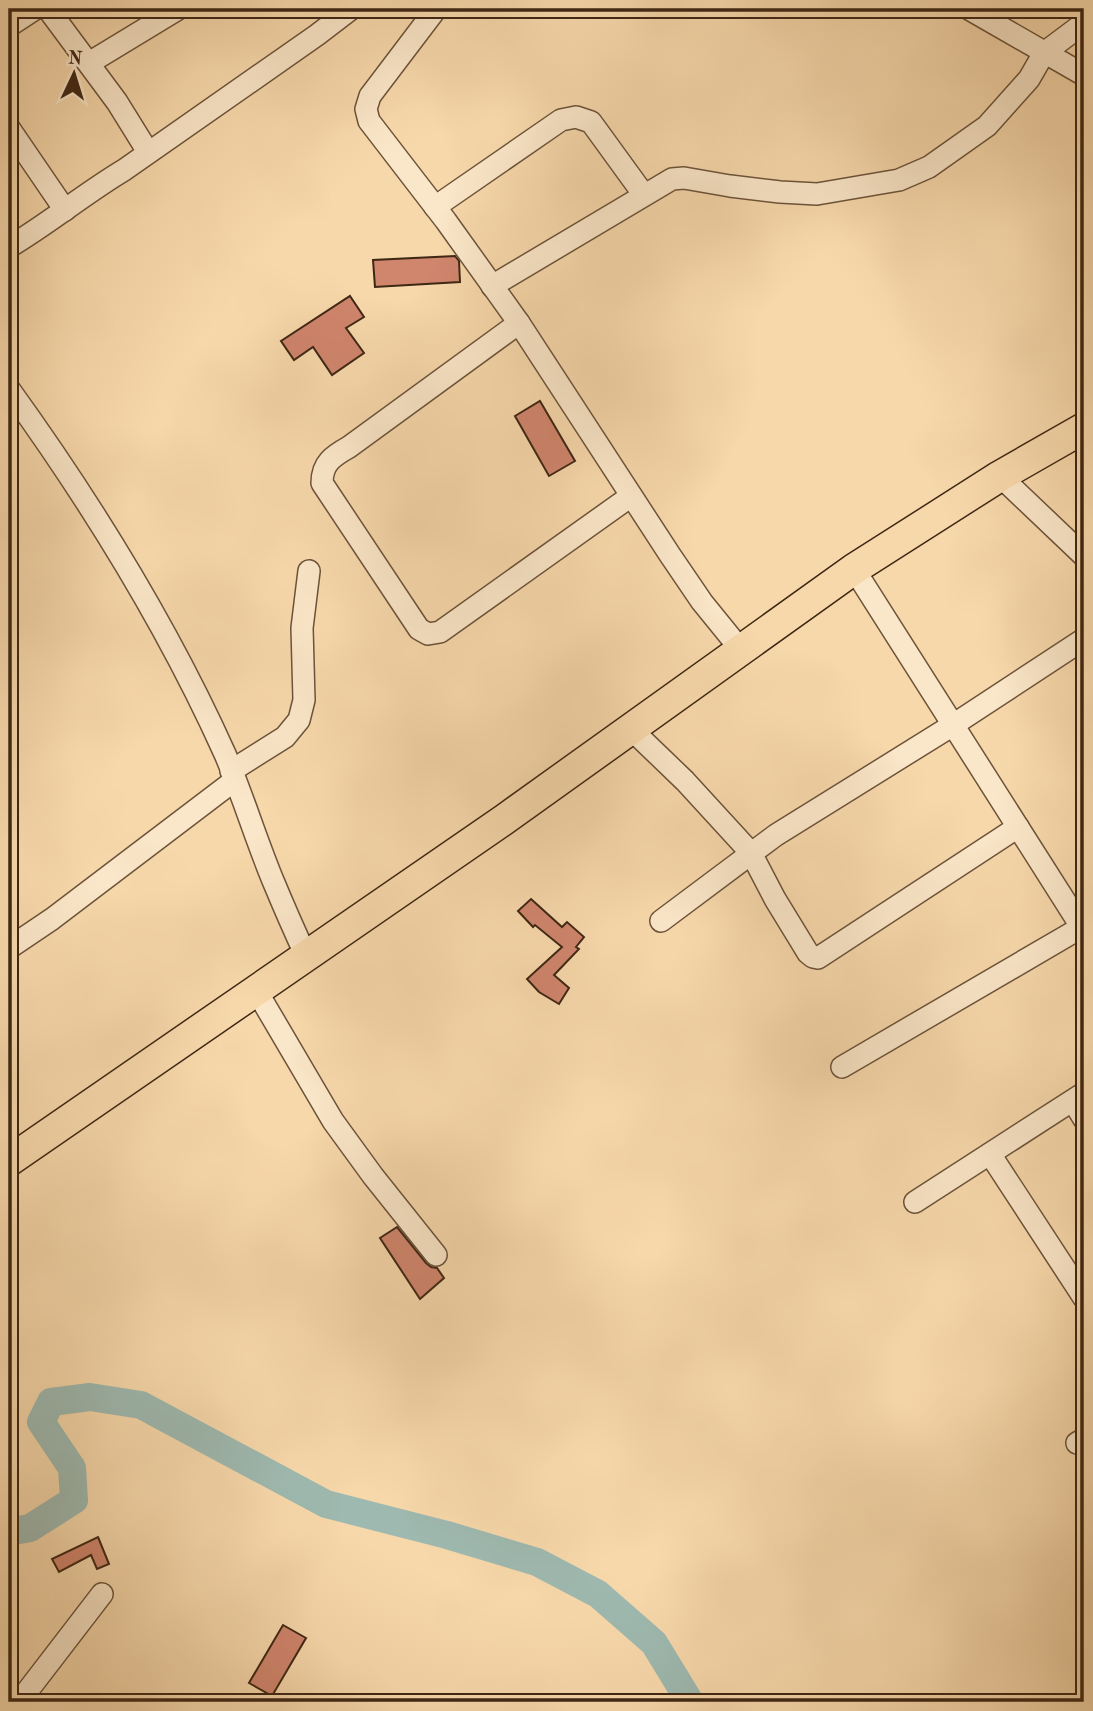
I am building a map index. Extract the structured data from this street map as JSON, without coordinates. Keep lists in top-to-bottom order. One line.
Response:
{"north":"top"}
